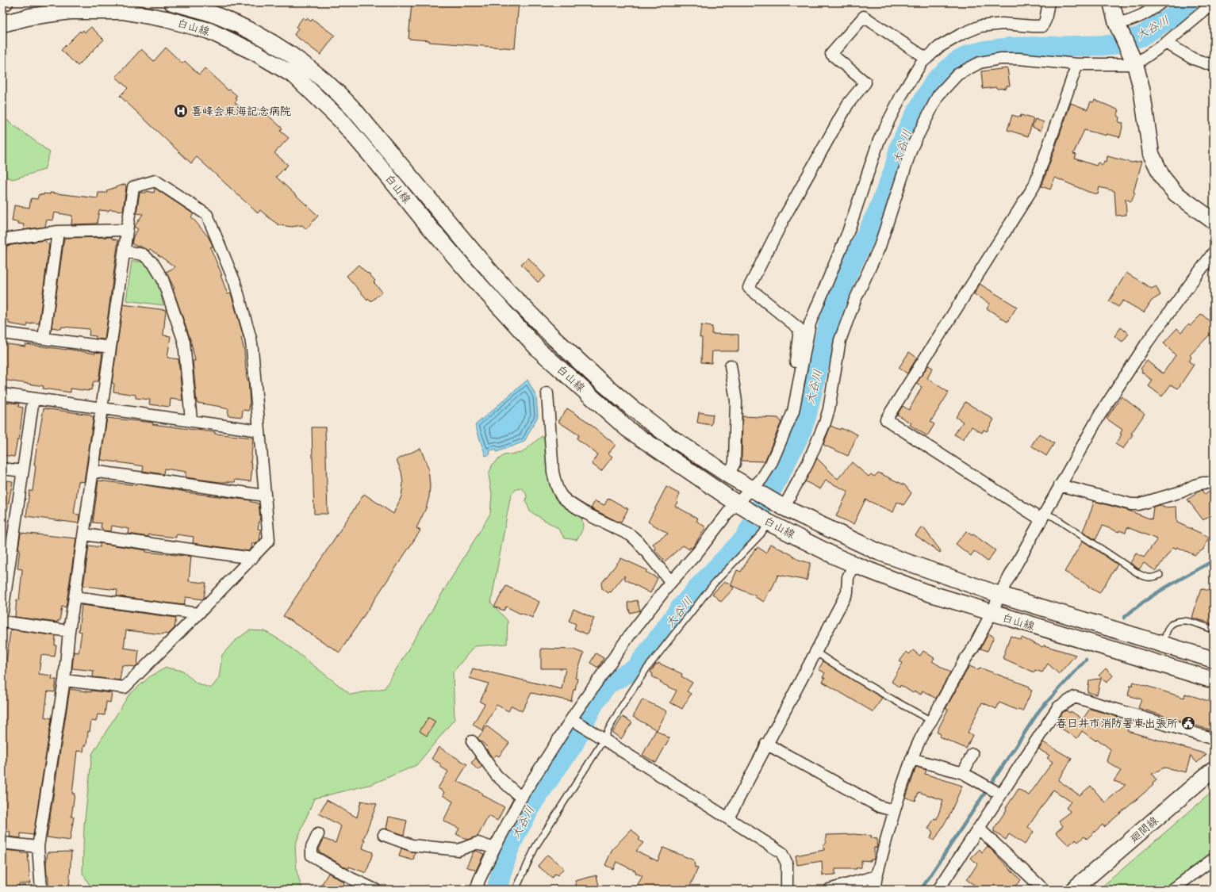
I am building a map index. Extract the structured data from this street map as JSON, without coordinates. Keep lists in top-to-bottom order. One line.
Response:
{"streets":{"street":["白山線","廻間線"]},"water":["大谷川"],"places":{"hospital":["喜峰会東海記念病院"],"public building":["春日井市消防署東出張所"]}}
